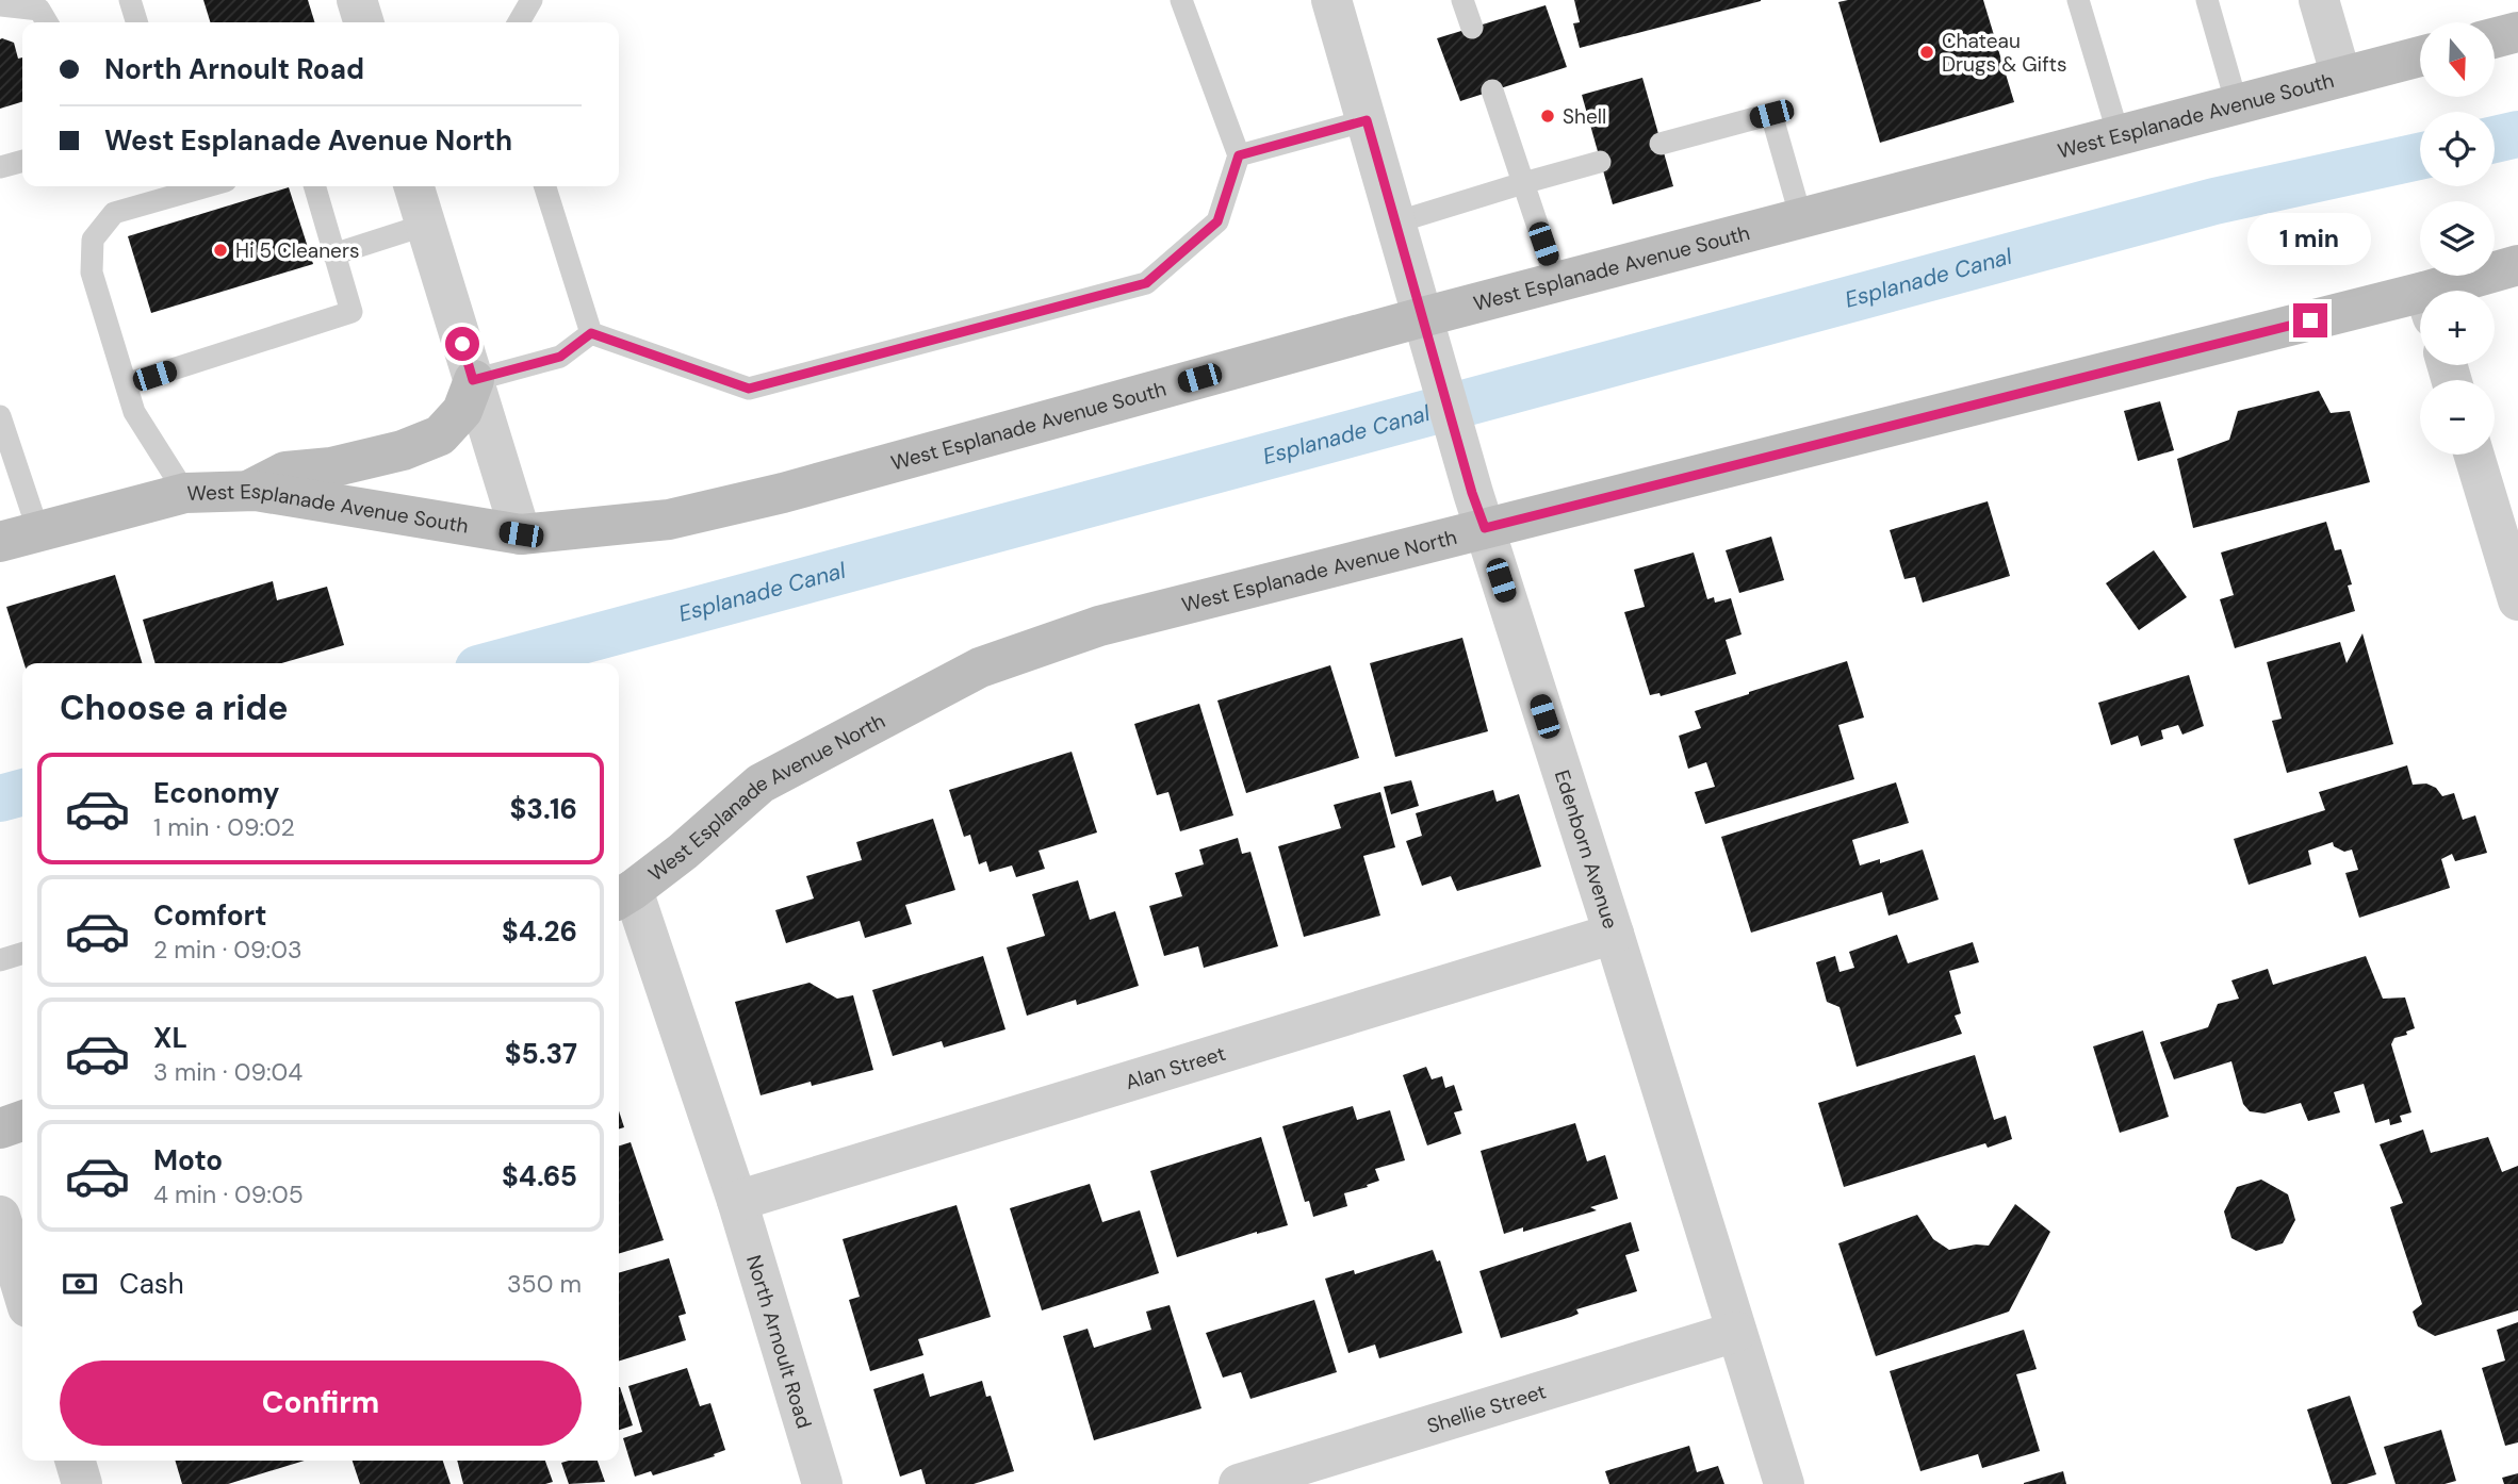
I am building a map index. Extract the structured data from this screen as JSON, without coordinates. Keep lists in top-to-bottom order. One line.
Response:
{"streets":{"main road":["West Esplanade Avenue South","West Esplanade Avenue North"],"street":["Edenborn Avenue","Alan Street","North Arnoult Road","Shellie Street"]},"crossings":[["West Esplanade Avenue South","Edenborn Avenue"],["West Esplanade Avenue North","Edenborn Avenue"],["West Esplanade Avenue North","North Arnoult Road"],["Edenborn Avenue","Alan Street"],["Edenborn Avenue","Shellie Street"],["Alan Street","North Arnoult Road"]],"water":["Esplanade Canal"],"places":["Chateau Drugs & Gifts","Shell","Hi 5 Cleaners"],"north":"bottom","page":{"map_buttons":["+","−"],"banner":["North Arnoult Road","West Esplanade Avenue North"],"bubble":"1 min","heading":"Choose a ride","list":[{"name":"Economy","note":"1 min · 09:02","value":"$3.16"},{"name":"Comfort","note":"2 min · 09:03","value":"$4.26"},{"name":"XL","note":"3 min · 09:04","value":"$5.37"},{"name":"Moto","note":"4 min · 09:05","value":"$4.65"}],"pay":["Cash","350 m"],"buttons":"Confirm"}}
